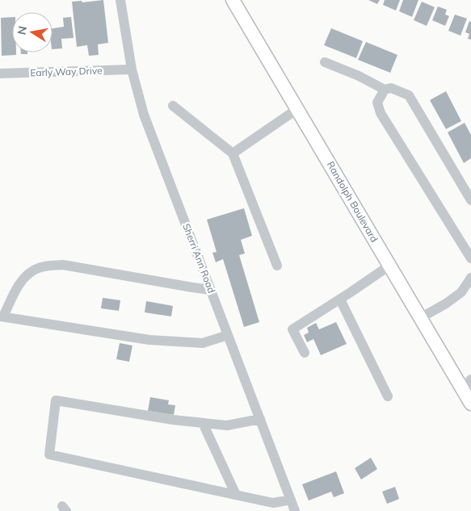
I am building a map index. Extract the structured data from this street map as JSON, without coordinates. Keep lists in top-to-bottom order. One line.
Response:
{"streets":{"main road":["Randolph Boulevard"],"street":["Early Way Drive","Sherri Ann Road"]},"crossings":[["Early Way Drive","Sherri Ann Road"]],"north":"left"}
